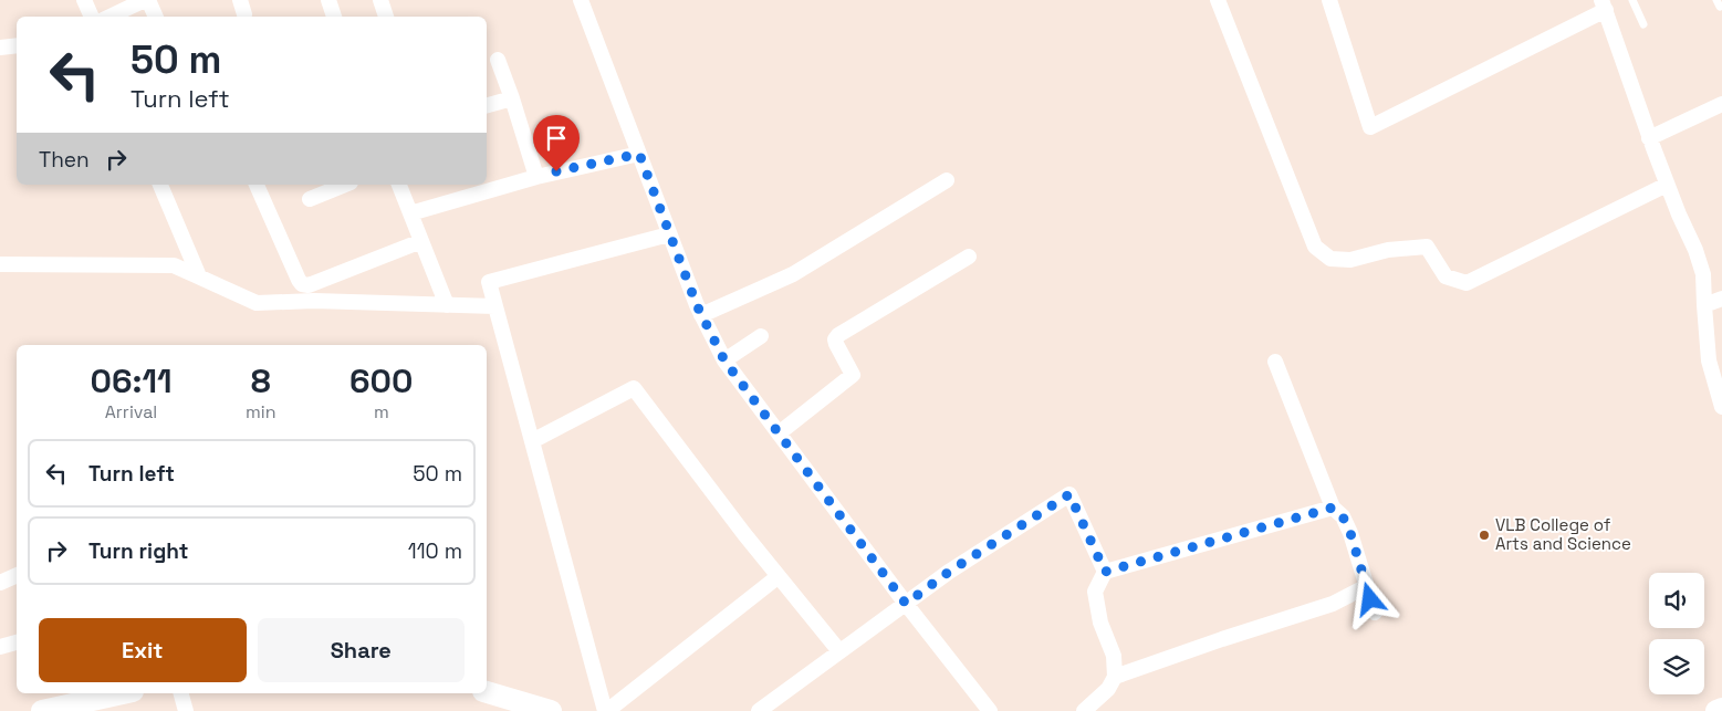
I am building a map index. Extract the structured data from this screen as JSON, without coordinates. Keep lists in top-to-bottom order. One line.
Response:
{"places":["VLB College of Arts and Science"],"page":{"turn":["50 m","Turn left"],"then":"Then","eta":["06:11","Arrival","8","min","600","m"],"list":[{"name":"Turn left","value":"50 m"},{"name":"Turn right","value":"110 m"}],"buttons":["Exit","Share"]}}
